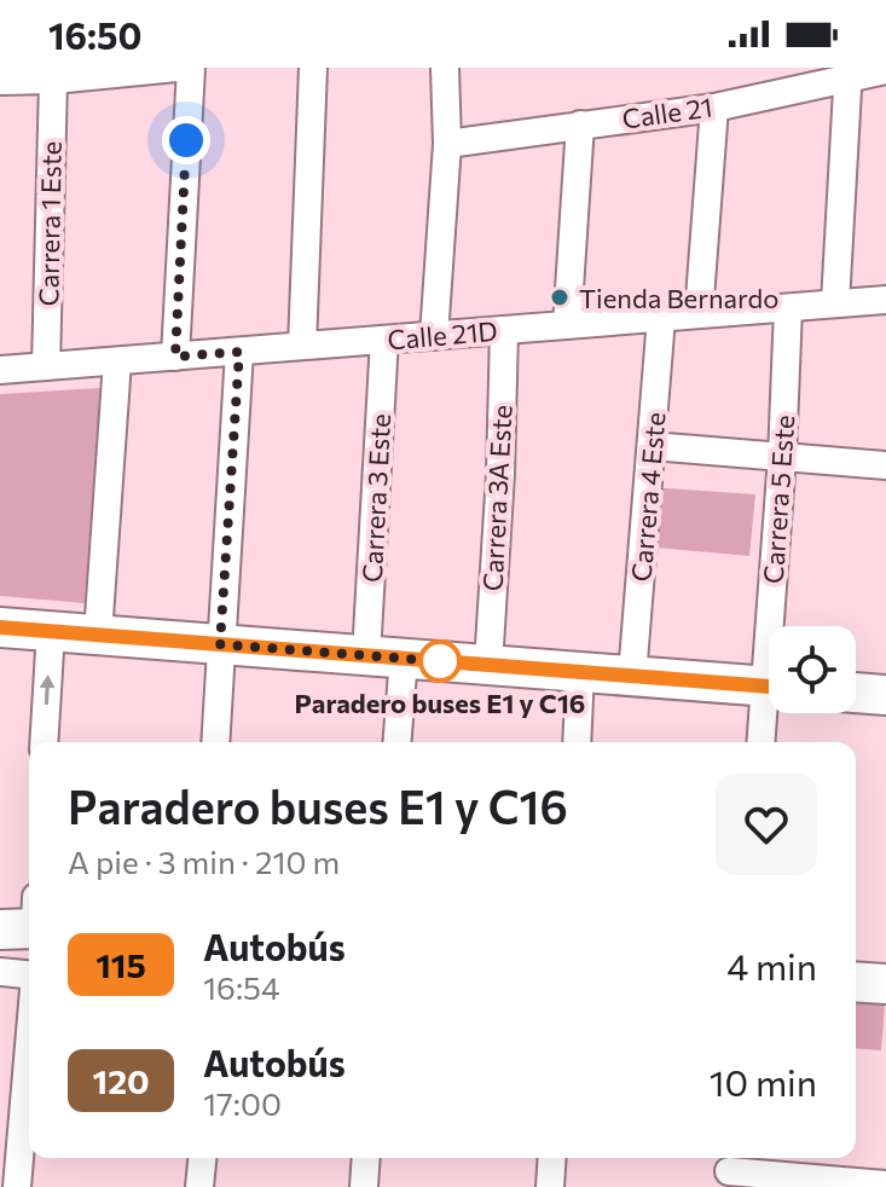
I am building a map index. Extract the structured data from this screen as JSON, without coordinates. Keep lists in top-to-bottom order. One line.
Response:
{"streets":{"street":["Calle 21","Carrera 1 Este","Calle 21D","Carrera 4 Este","Carrera 3 Este","Carrera 3A Este","Carrera 5 Este"]},"crossings":[["Carrera 1 Este","Calle 21D"],["Calle 21D","Carrera 4 Este"],["Calle 21D","Carrera 3 Este"],["Calle 21D","Carrera 3A Este"],["Calle 21D","Carrera 5 Este"]],"places":["Tienda Bernardo","Paradero buses E1 y C16"],"lines":["bus line 115"],"page":{"status":"16:50","heading":["Paradero buses E1 y C16","A pie · 3 min · 210 m"],"list":[{"mark":"115","name":"Autobús","note":"16:54","value":"4 min"},{"mark":"120","name":"Autobús","note":"17:00","value":"10 min"}]}}
